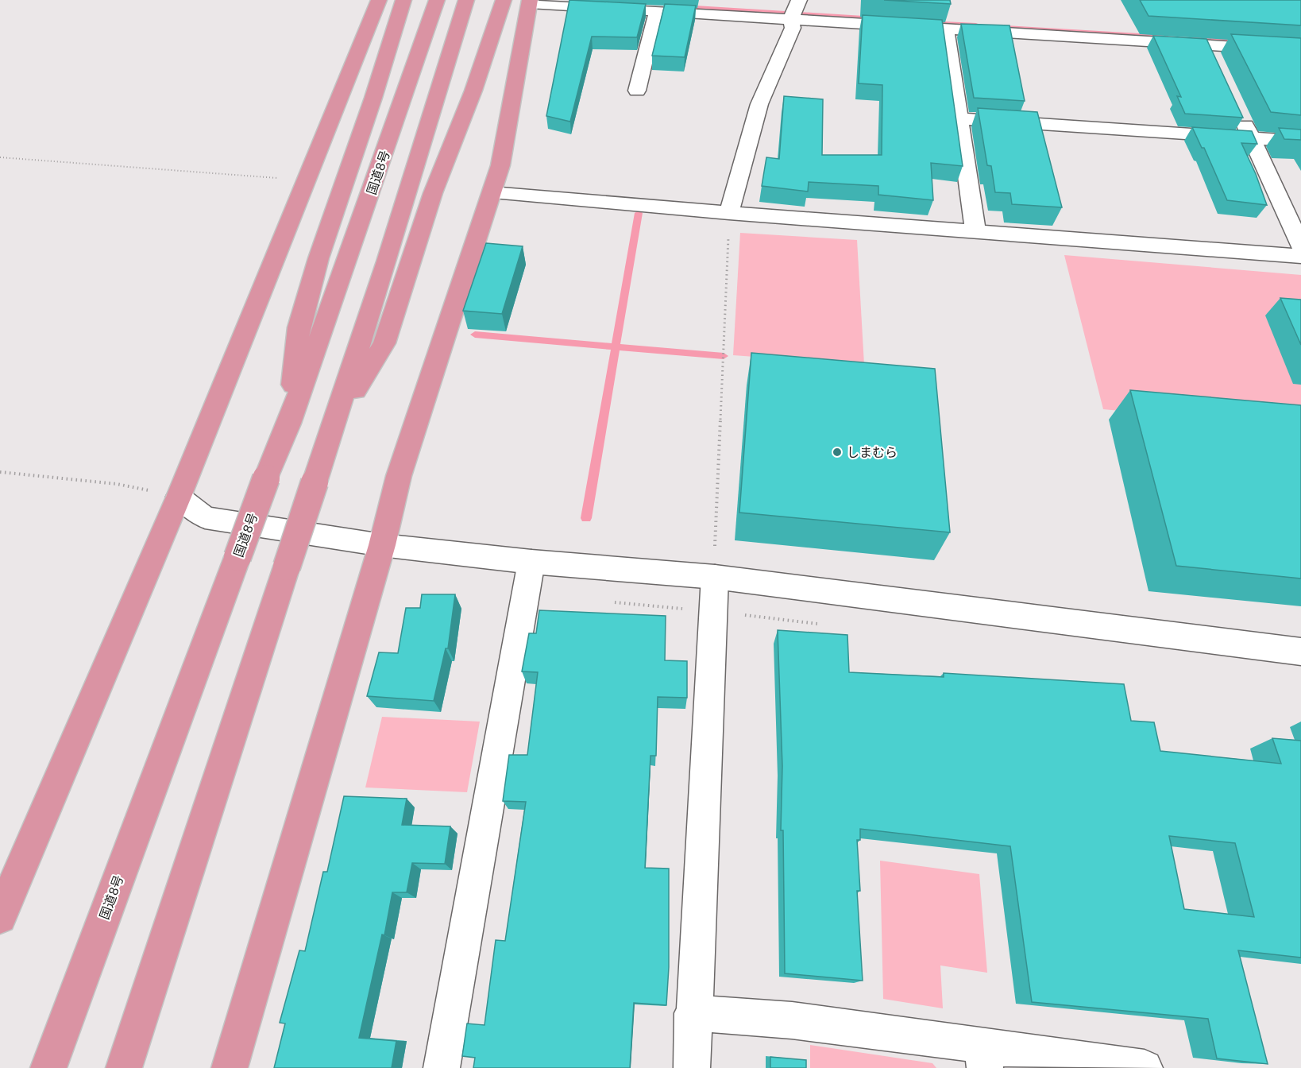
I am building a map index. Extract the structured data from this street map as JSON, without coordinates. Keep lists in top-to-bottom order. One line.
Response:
{"streets":{"highway":["国道8号"]},"places":["しまむら"]}
